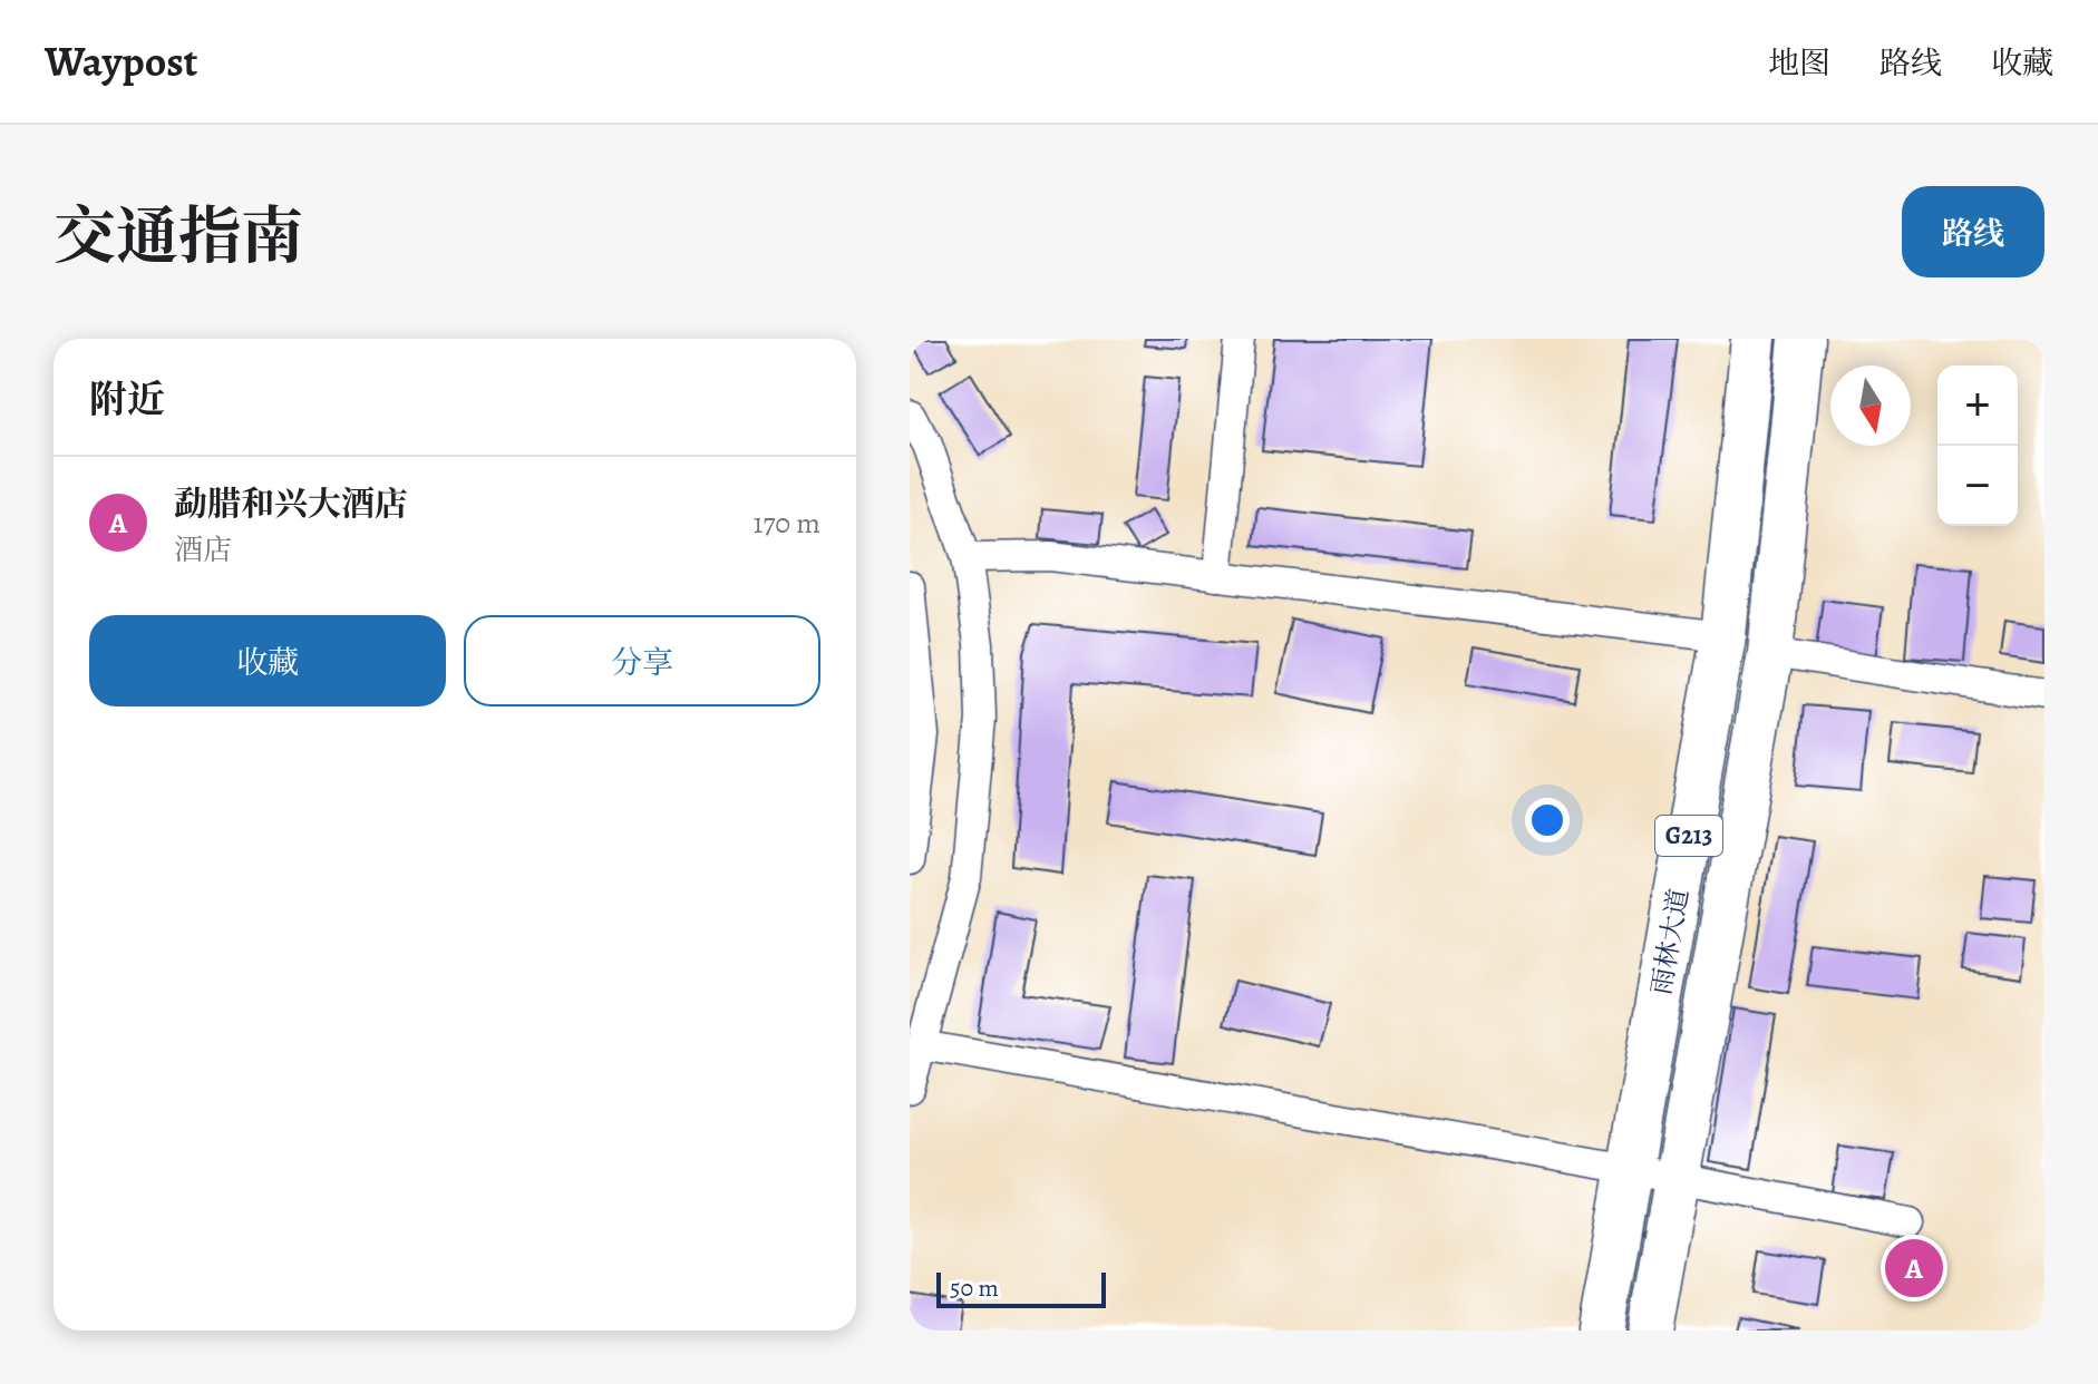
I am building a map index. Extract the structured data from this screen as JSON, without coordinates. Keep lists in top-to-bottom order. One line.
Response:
{"streets":{"highway":["G213","雨林大道"]},"scale_bar":"50 m","north":"bottom","page":{"header":"Waypost","nav":["地图","路线","收藏"],"title":"交通指南","buttons":["路线",["收藏","分享"]],"heading":"附近","map_buttons":["+","−"],"list":[{"mark":"A","name":"勐腊和兴大酒店","note":"酒店","value":"170 m"}],"pins":"A","scale":"50 m"}}
